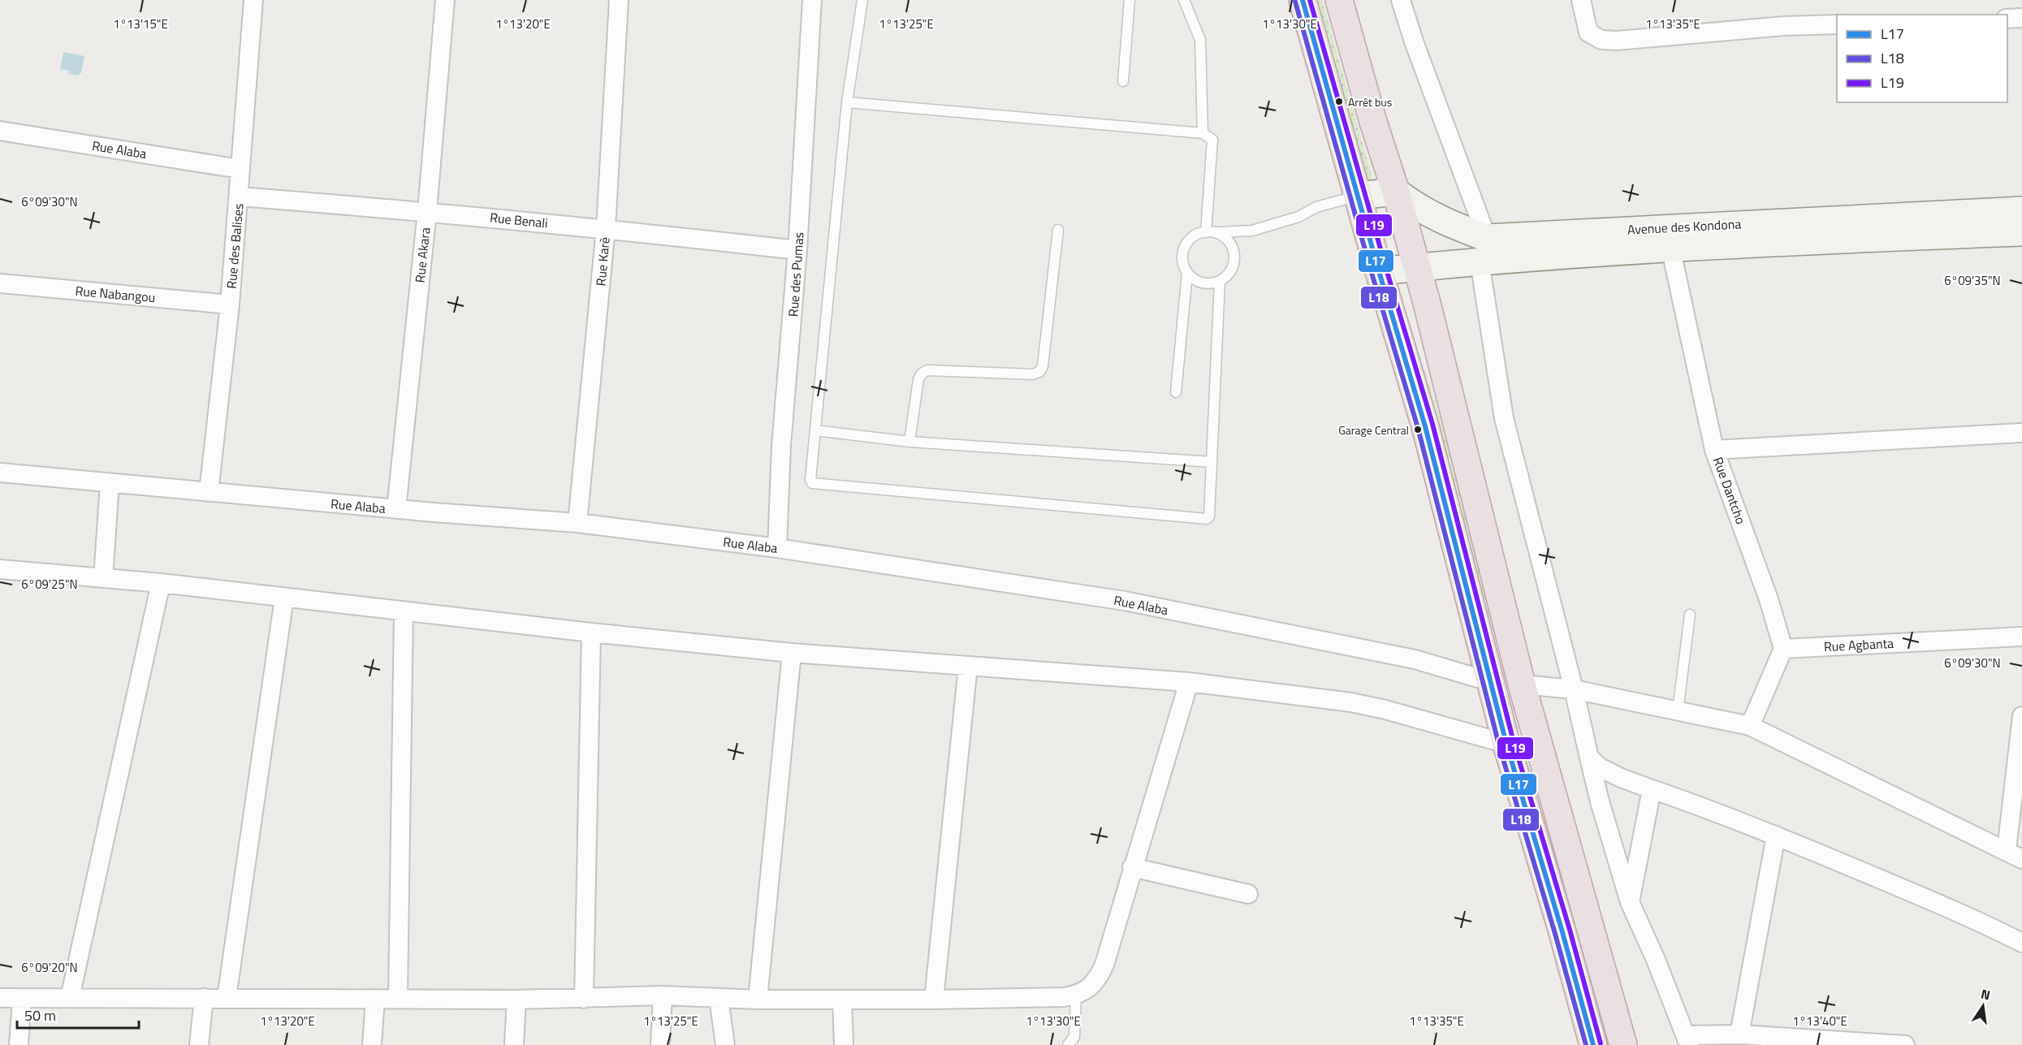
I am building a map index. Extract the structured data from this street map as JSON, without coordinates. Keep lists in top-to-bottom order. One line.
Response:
{"streets":{"street":["Rue Alaba","Rue Benali","Avenue des Kondona","Rue des Balises","Rue Akara","Rue Karè","Rue des Pumas","Rue Nabangou","Rue Dantcho","Rue Agbanta"]},"crossings":[["Rue Alaba","Rue des Balises"],["Rue Alaba","Rue Akara"],["Rue Alaba","Rue Karè"],["Rue Alaba","Rue des Pumas"],["Rue Benali","Rue des Balises"],["Rue Benali","Rue Akara"],["Rue Benali","Rue Karè"],["Rue Benali","Rue des Pumas"],["Avenue des Kondona","Rue Dantcho"],["Rue des Balises","Rue Nabangou"],["Rue Dantcho","Rue Agbanta"]],"places":["Arrêt bus","Garage Central"],"lines":["transit line L17","transit line L19","transit line L18"],"legend":["L17","L18","L19"],"scale_bar":"50 m","north":"top","coordinates":["1°13'15\"E","1°13'20\"E","1°13'25\"E","1°13'30\"E","1°13'35\"E","6°09'30\"N","6°09'35\"N","6°09'25\"N","6°09'20\"N","1°13'40\"E"]}
